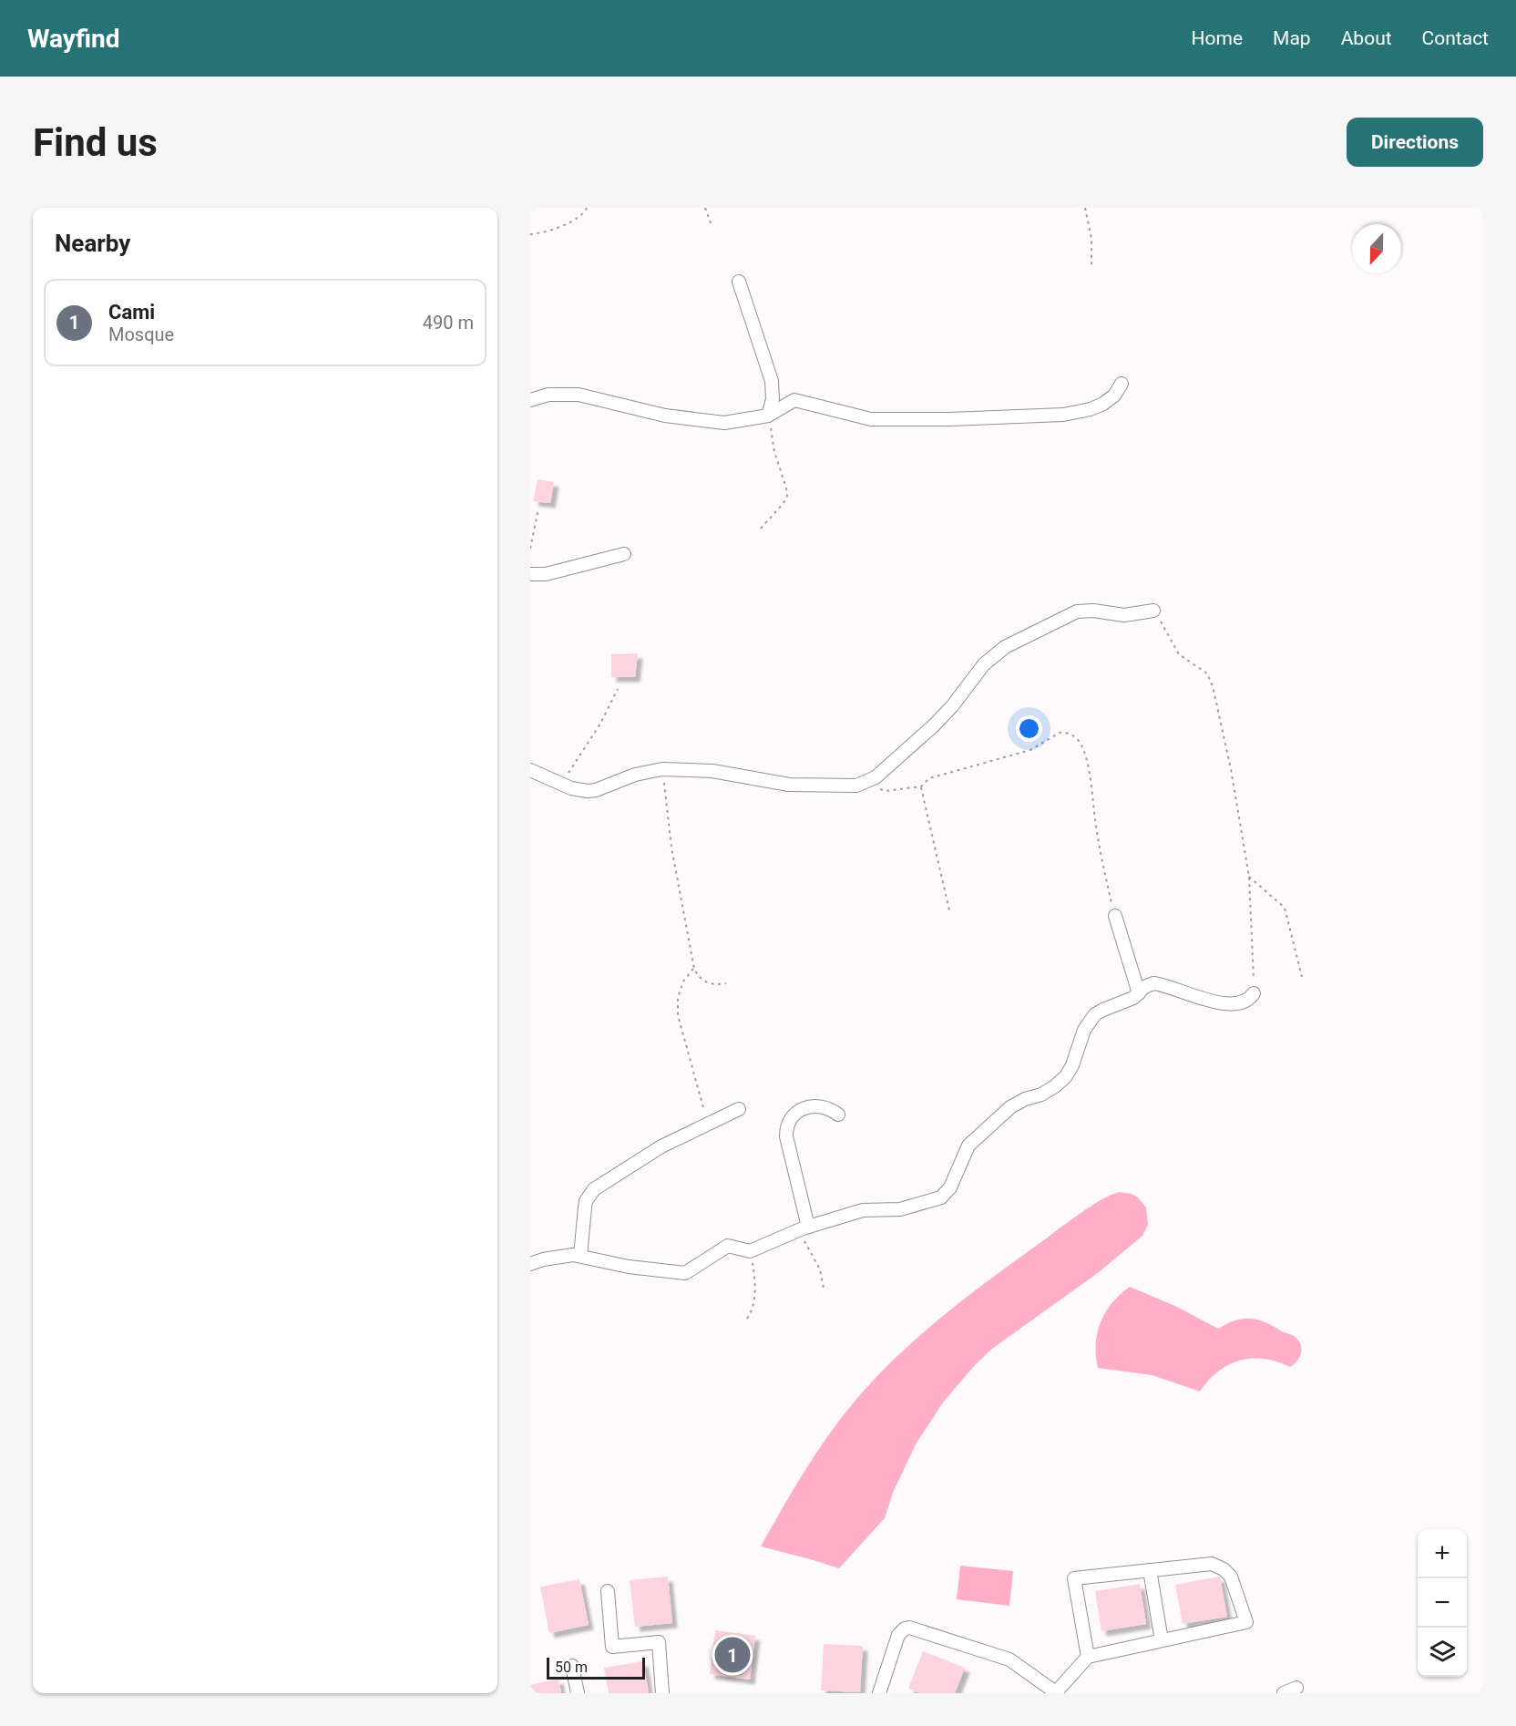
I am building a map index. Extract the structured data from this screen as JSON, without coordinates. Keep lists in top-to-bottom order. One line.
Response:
{"scale_bar":"50 m","north":"bottom","page":{"header":"Wayfind","nav":["Home","Map","About","Contact"],"buttons":"Directions","title":"Find us","heading":"Nearby","list":[{"mark":"1","name":"Cami","note":"Mosque","value":"490 m"}],"map_buttons":["+","−"],"pins":"1","scale":"50 m"}}
